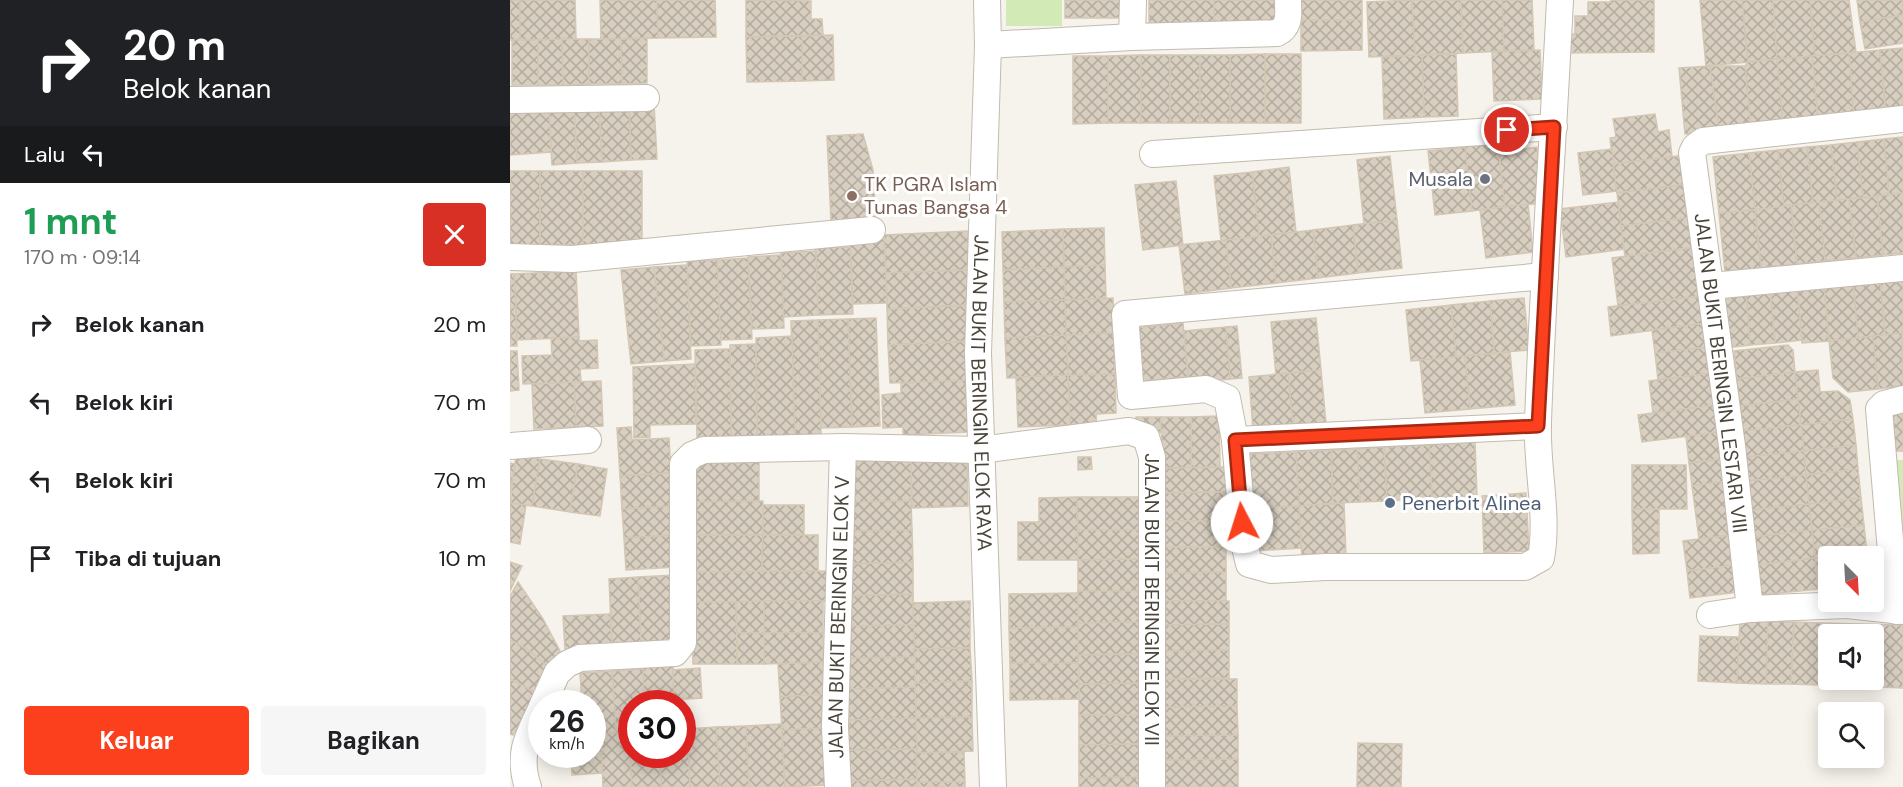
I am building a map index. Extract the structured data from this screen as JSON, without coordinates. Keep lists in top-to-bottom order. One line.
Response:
{"streets":{"street":["JALAN BUKIT BERINGIN LESTARI VIII","JALAN BUKIT BERINGIN ELOK RAYA","JALAN BUKIT BERINGIN ELOK VII","JALAN BUKIT BERINGIN ELOK V"]},"crossings":[["JALAN BUKIT BERINGIN ELOK RAYA","JALAN BUKIT BERINGIN ELOK VII"]],"places":["Musala","TK PGRA Islam Tunas Bangsa 4","Penerbit Alinea"],"north":"bottom right","page":{"turn":["20 m","Belok kanan"],"then":"Lalu","heading":["1 mnt","170 m · 09:14"],"list":[{"name":"Belok kanan","value":"20 m"},{"name":"Belok kiri","value":"70 m"},{"name":"Belok kiri","value":"70 m"},{"name":"Tiba di tujuan","value":"10 m"}],"speed":"26 km/h","limit":"30","buttons":["Keluar","Bagikan"]}}
